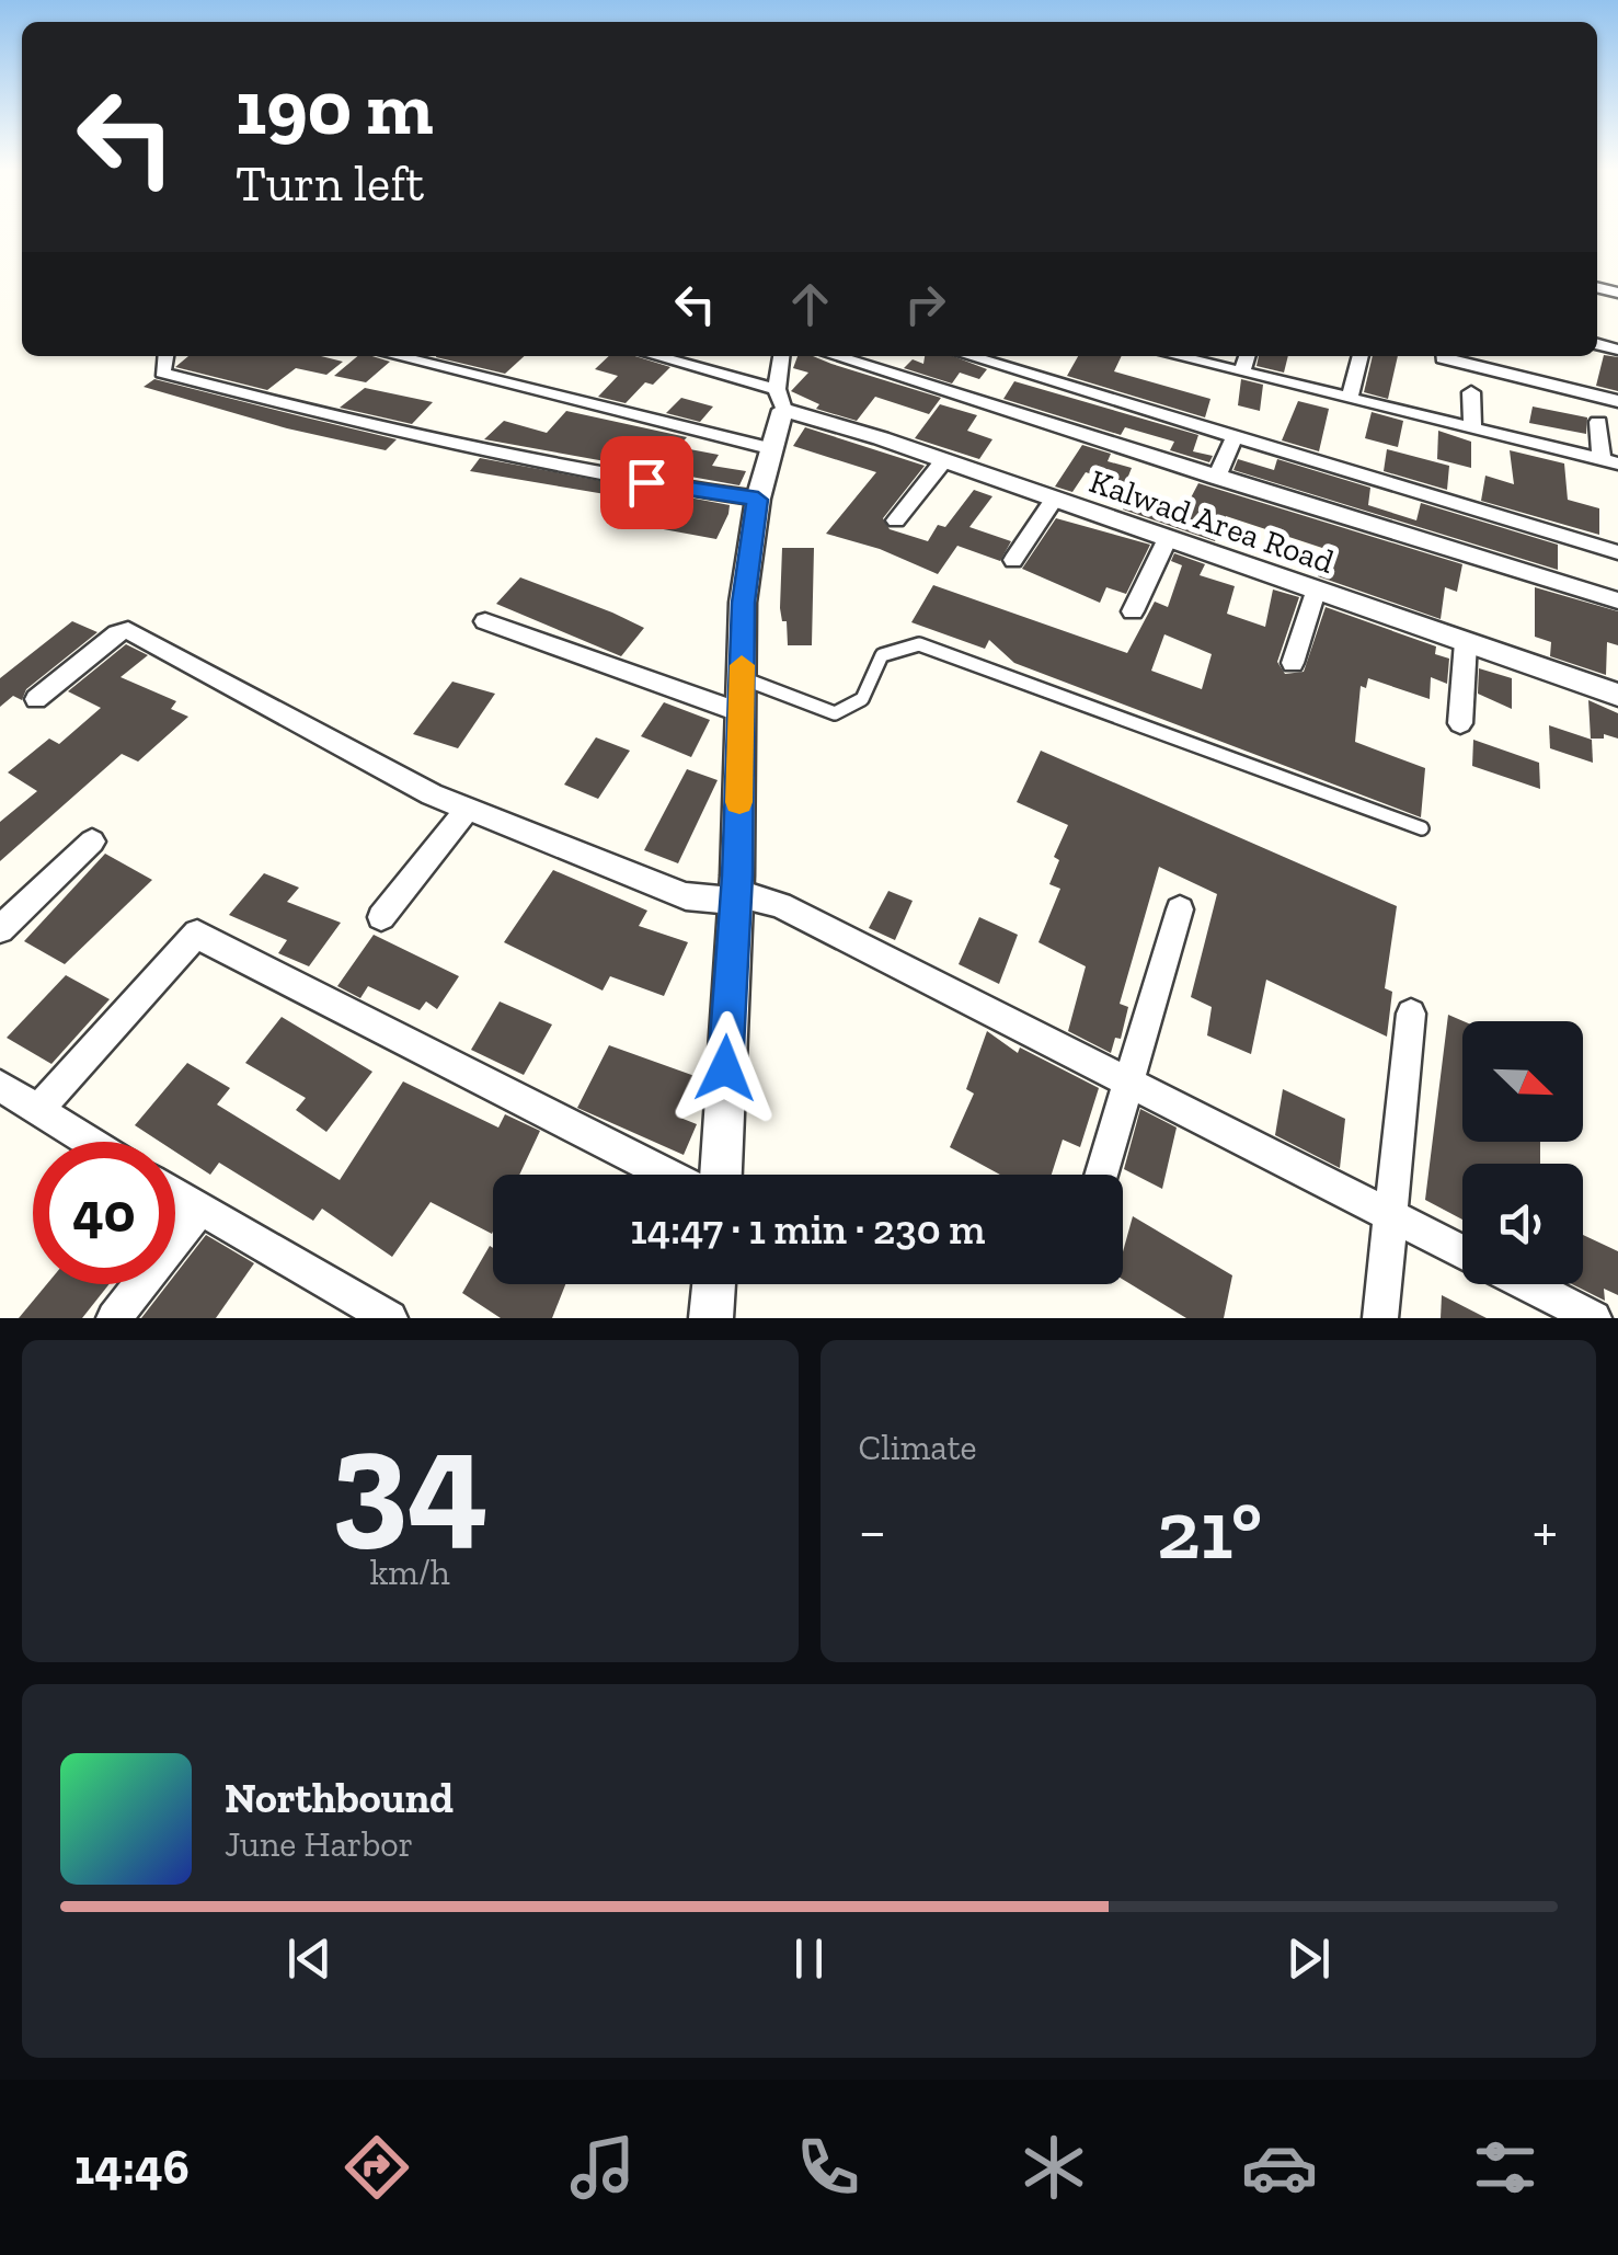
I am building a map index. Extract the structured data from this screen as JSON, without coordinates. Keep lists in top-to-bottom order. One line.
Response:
{"streets":{"street":["Kalwad Area Road"]},"north":"bottom right","page":{"turn":["190 m","Turn left"],"limit":"40","trip":"14:47 · 1 min · 230 m","tile":[["34","km/h"],"Climate"],"heat":["−","21°","+"],"song":["Northbound","June Harbor"],"tabs":"14:46"}}
